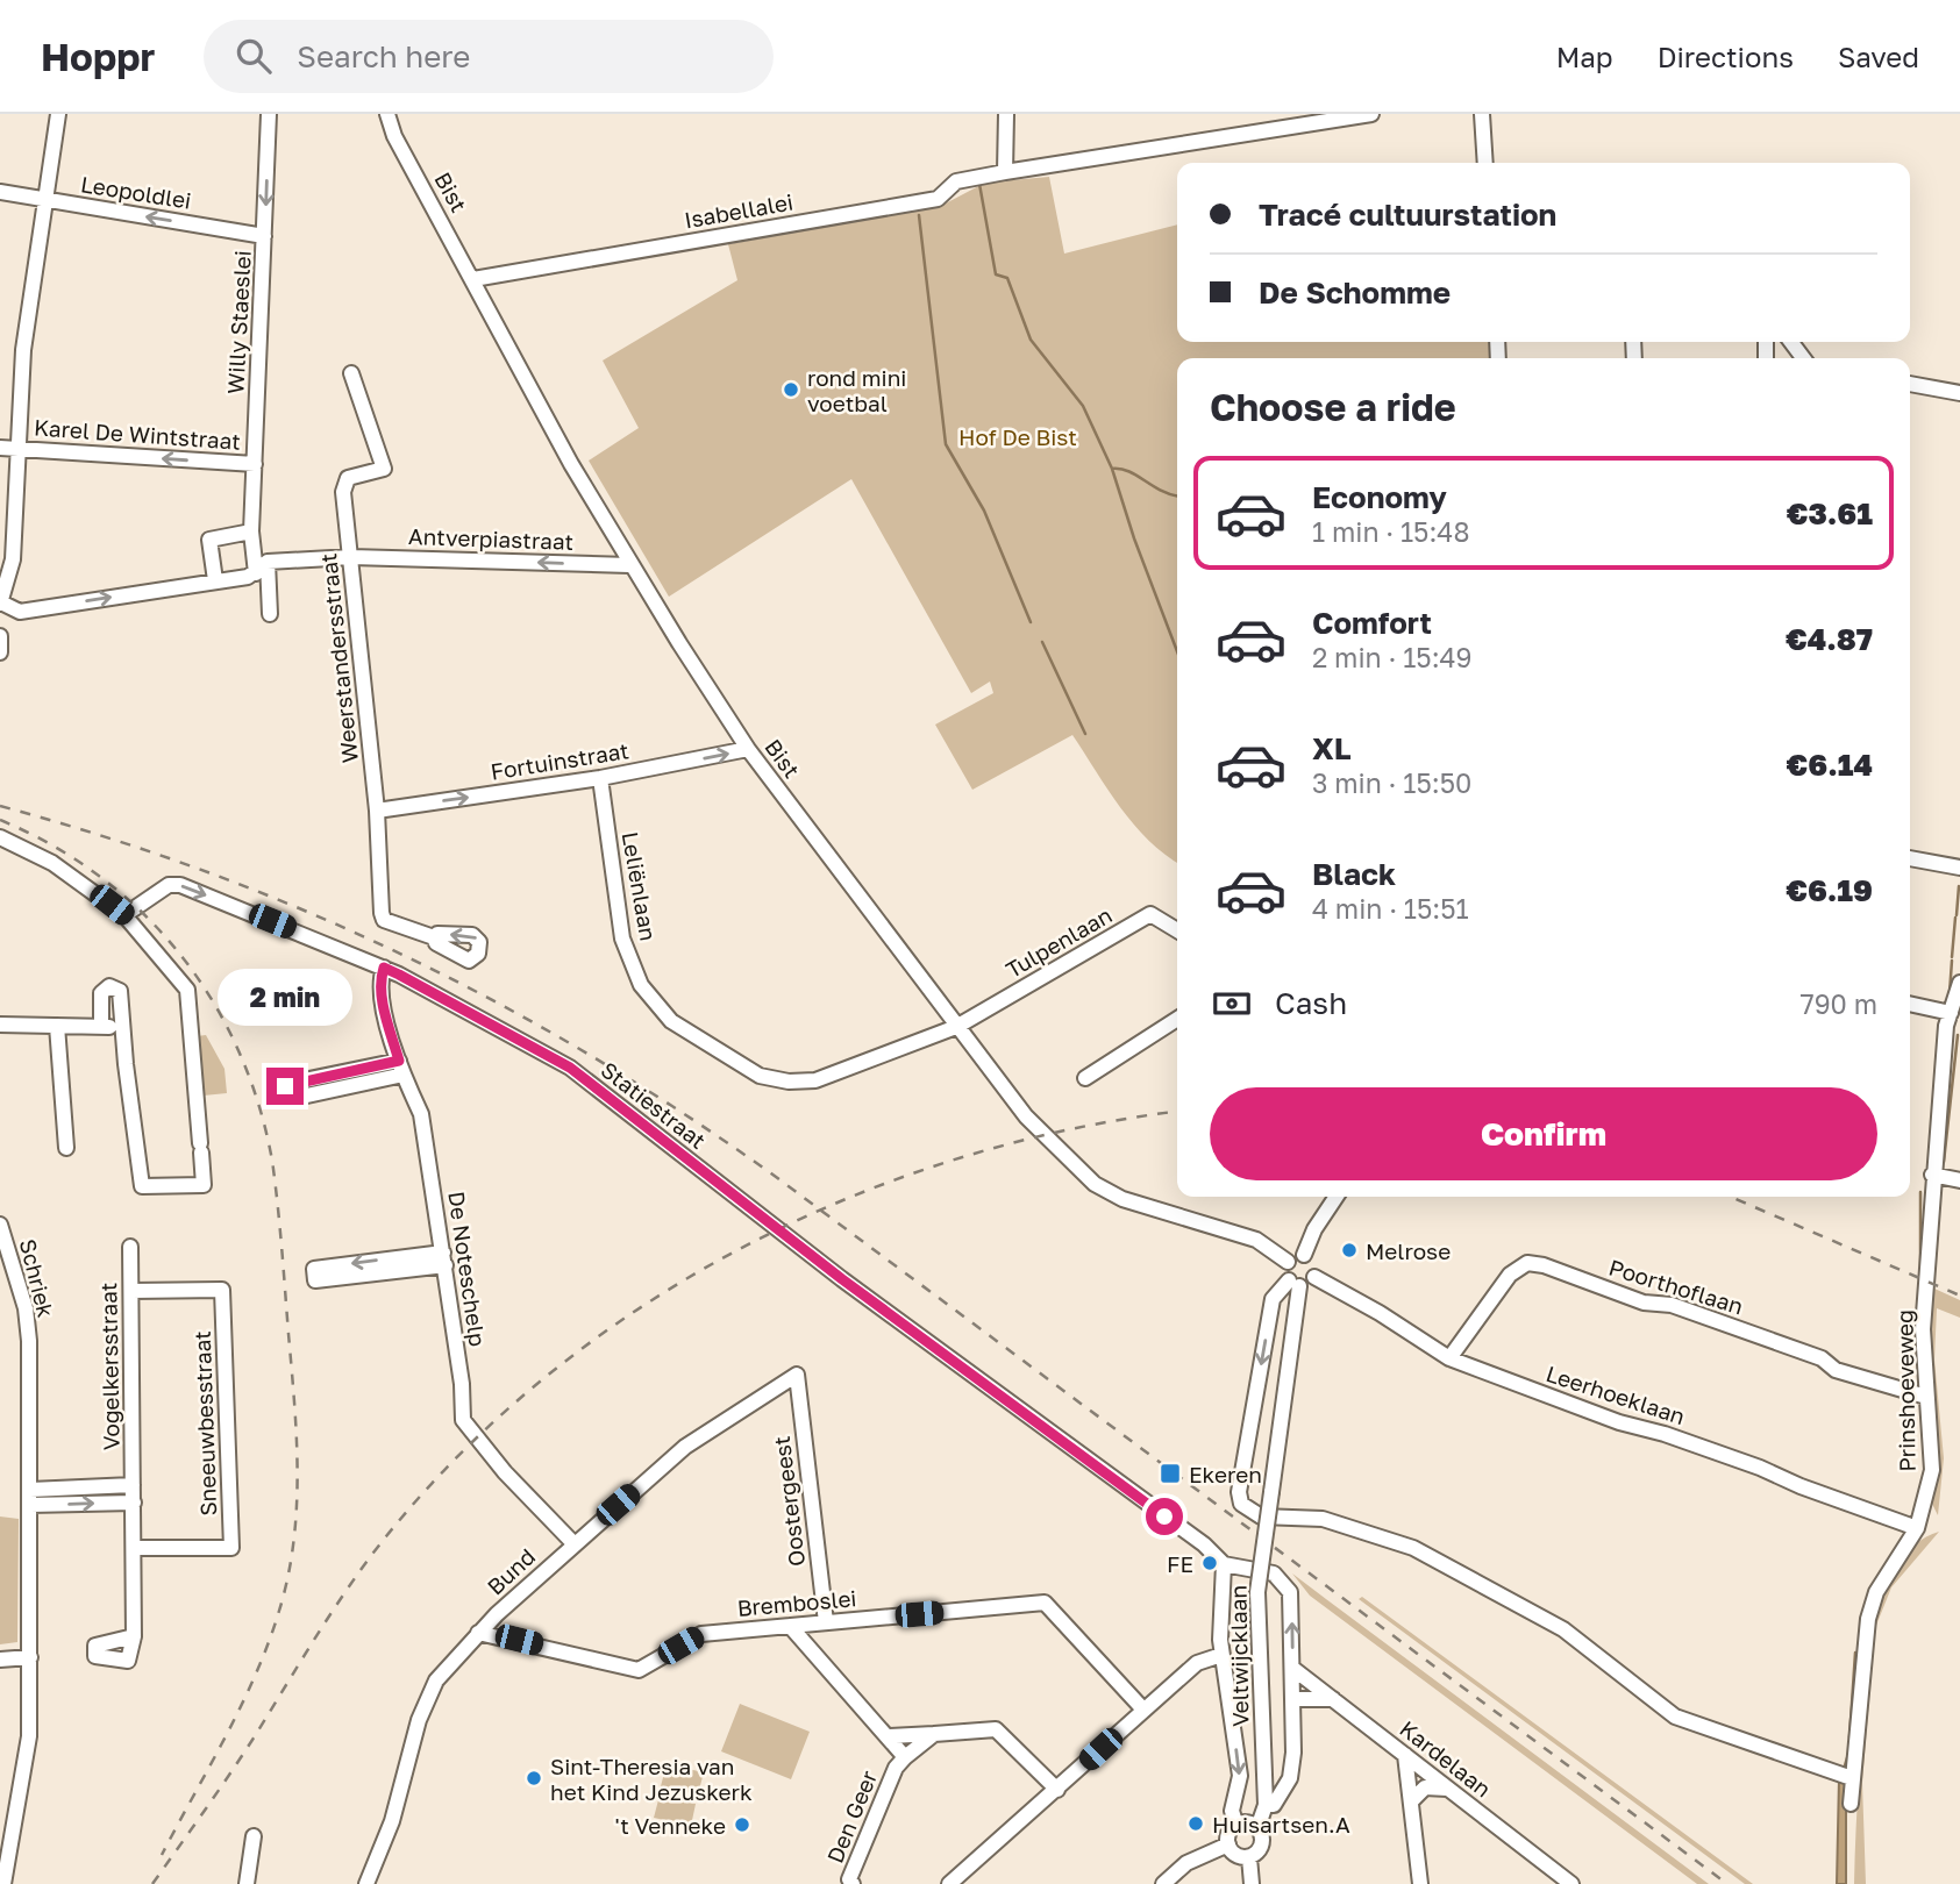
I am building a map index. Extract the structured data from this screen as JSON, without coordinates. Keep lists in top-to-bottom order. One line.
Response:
{"streets":{"street":["Leopoldlei","Bist","Isabellalei","Willy Staeslei","Karel De Wintstraat","Antverpiastraat","Weerstandersstraat","Fortuinstraat","Leliënlaan","Tulpenlaan","Statiestraat","De Noteschelp","Schriek","Poorthoflaan","Vogelkersstraat","Prinshoeveweg","Leerhoeklaan","Sneeuwbesstraat","Oostergeest","Bund","Bremboslei","Veltwijcklaan","Kardelaan","Den Geer"]},"crossings":[["Leopoldlei","Willy Staeslei"],["Bist","Isabellalei"],["Bist","Antverpiastraat"],["Bist","Fortuinstraat"],["Bist","Leliënlaan"],["Bist","Tulpenlaan"],["Bist","Leerhoeklaan"],["Bist","Veltwijcklaan"],["Willy Staeslei","Karel De Wintstraat"],["Willy Staeslei","Antverpiastraat"],["Antverpiastraat","Weerstandersstraat"],["Weerstandersstraat","Fortuinstraat"],["Fortuinstraat","Leliënlaan"],["Leliënlaan","Tulpenlaan"],["Statiestraat","De Noteschelp"],["Statiestraat","Veltwijcklaan"],["De Noteschelp","Bund"],["Poorthoflaan","Prinshoeveweg"],["Poorthoflaan","Leerhoeklaan"],["Vogelkersstraat","Sneeuwbesstraat"],["Prinshoeveweg","Leerhoeklaan"],["Leerhoeklaan","Veltwijcklaan"],["Oostergeest","Bund"],["Oostergeest","Bremboslei"],["Bund","Bremboslei"],["Bremboslei","Veltwijcklaan"]],"one_way":["Leopoldlei","Karel De Wintstraat","Fortuinstraat"],"parks":["Hof De Bist"],"places":{"other":["rond mini voetbal","Melrose","FE","Sint-Theresia van het Kind Jezuskerk","Huisartsen.A","'t Venneke"],"transit":["Ekeren"]},"page":{"header":"Hoppr","search":"Search here","nav":["Map","Directions","Saved"],"banner":["Tracé cultuurstation","De Schomme"],"heading":"Choose a ride","list":[{"name":"Economy","note":"1 min · 15:48","value":"€3.61"},{"name":"Comfort","note":"2 min · 15:49","value":"€4.87"},{"name":"XL","note":"3 min · 15:50","value":"€6.14"},{"name":"Black","note":"4 min · 15:51","value":"€6.19"}],"pay":["Cash","790 m"],"bubble":"2 min","buttons":"Confirm"}}
